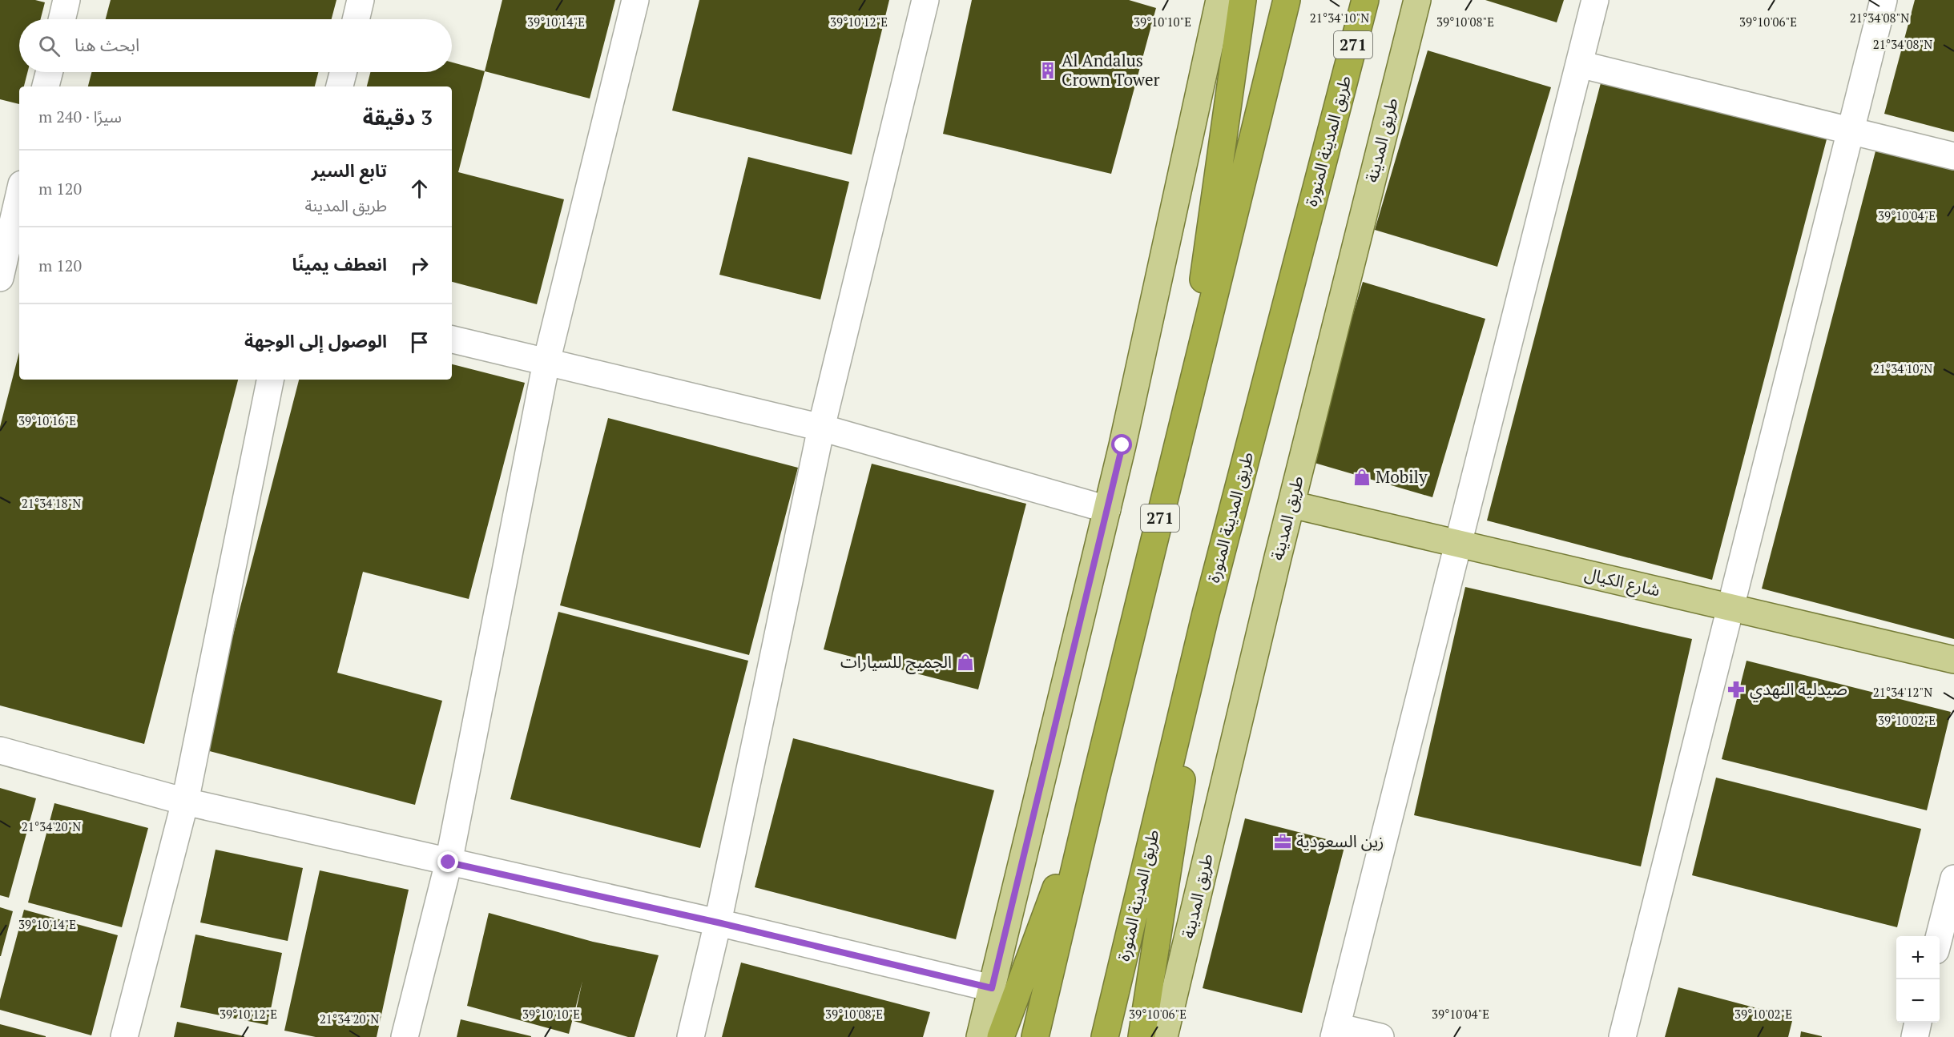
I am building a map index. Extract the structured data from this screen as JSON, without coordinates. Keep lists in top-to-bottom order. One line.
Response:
{"streets":{"highway":["271","طريق المدينة المنورة"],"main road":["طريق المدينة","شارع الكيال"]},"crossings":[["طريق المدينة","شارع الكيال"]],"places":{"building":["Al Andalus Crown Tower"],"shop":["Mobily","الجميح للسيارات"],"pharmacy":["صيدلية النهدي"],"office":["زين السعودية"]},"page":{"search":"ابحث هنا","heading":["3 دقيقة","سيرًا · 240 m"],"list":[["تابع السير","طريق المدينة","120 m"],["انعطف يمينًا","120 m"],"الوصول إلى الوجهة"],"map_buttons":["+","−"]},"coordinates":["21°34'10\"N","21°34'08\"N","39°10'14\"E","39°10'12\"E","39°10'10\"E","39°10'08\"E","39°10'06\"E","39°10'04\"E","39°10'16\"E","21°34'18\"N","21°34'12\"N","39°10'02\"E","21°34'20\"N"]}
